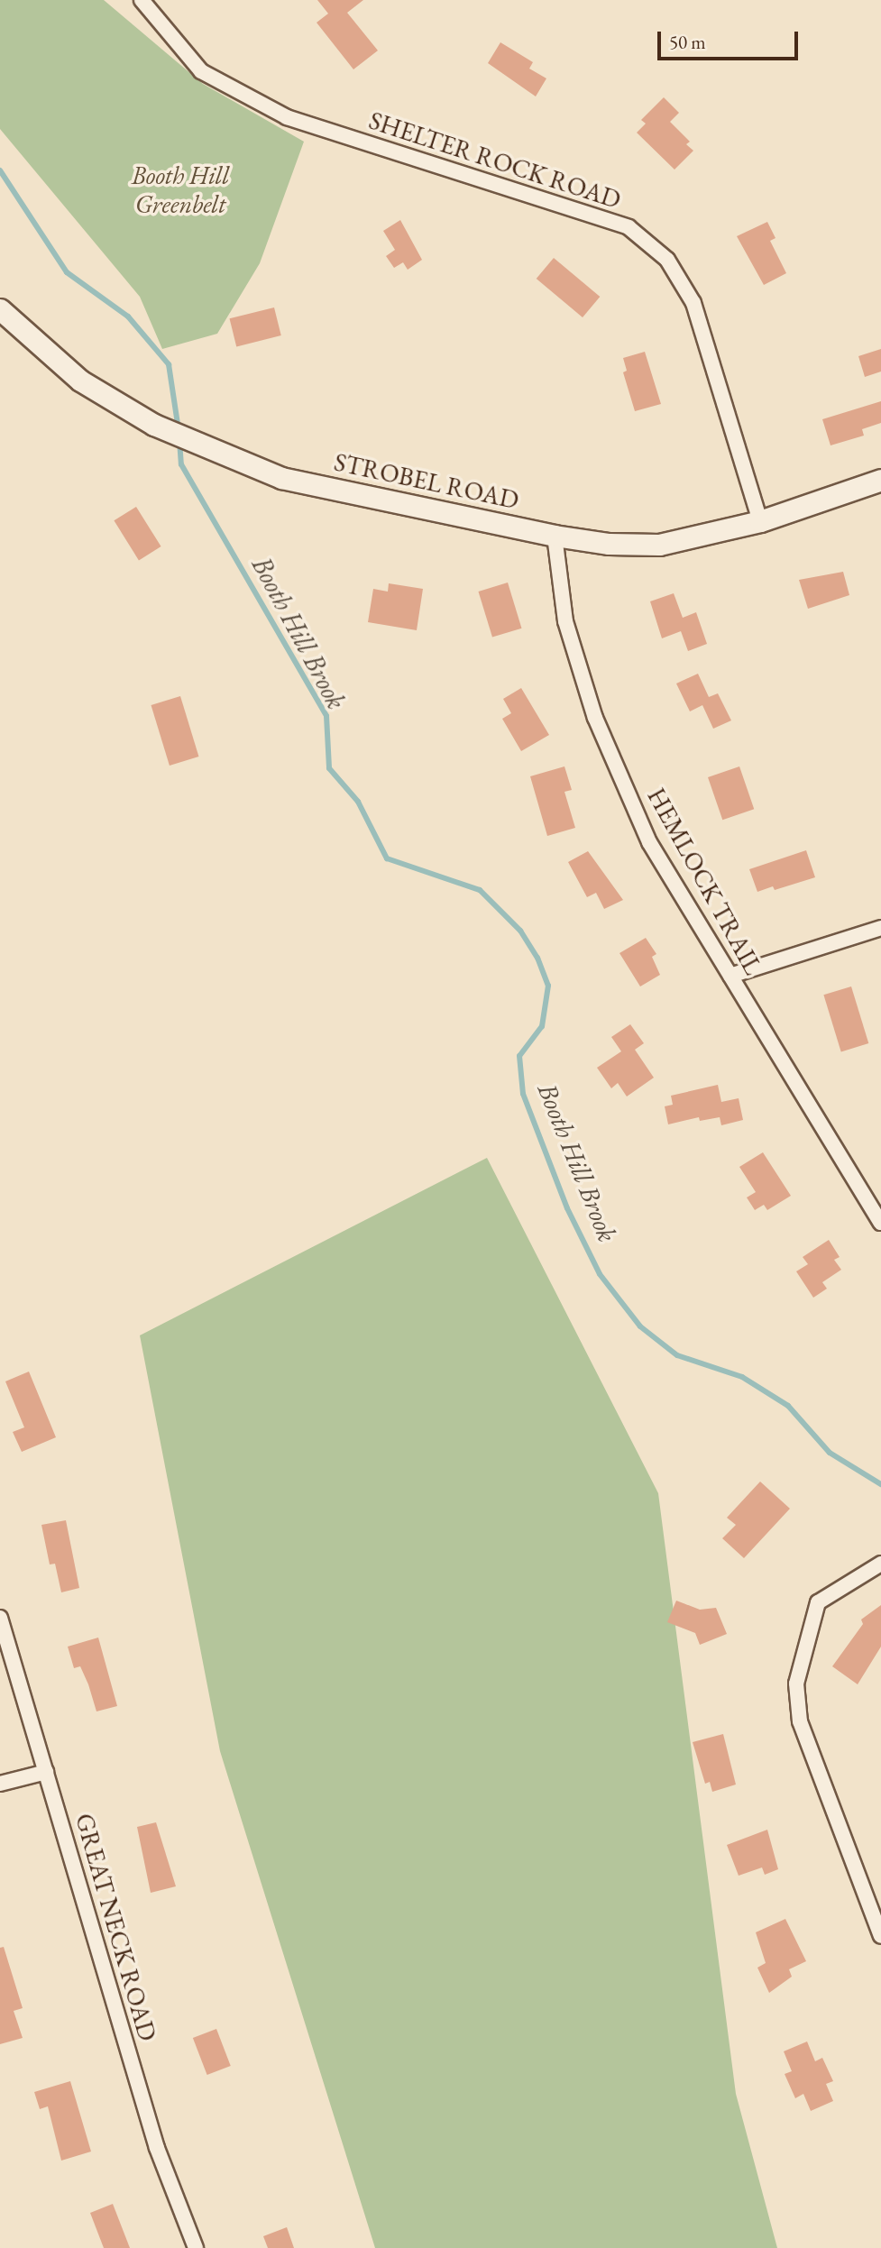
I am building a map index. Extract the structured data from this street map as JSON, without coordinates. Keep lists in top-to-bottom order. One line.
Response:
{"streets":{"street":["SHELTER ROCK ROAD","STROBEL ROAD","HEMLOCK TRAIL","GREAT NECK ROAD"]},"crossings":[["SHELTER ROCK ROAD","STROBEL ROAD"],["STROBEL ROAD","HEMLOCK TRAIL"]],"water":["Booth Hill Brook"],"parks":["Booth Hill Greenbelt"],"scale_bar":"50 m"}
